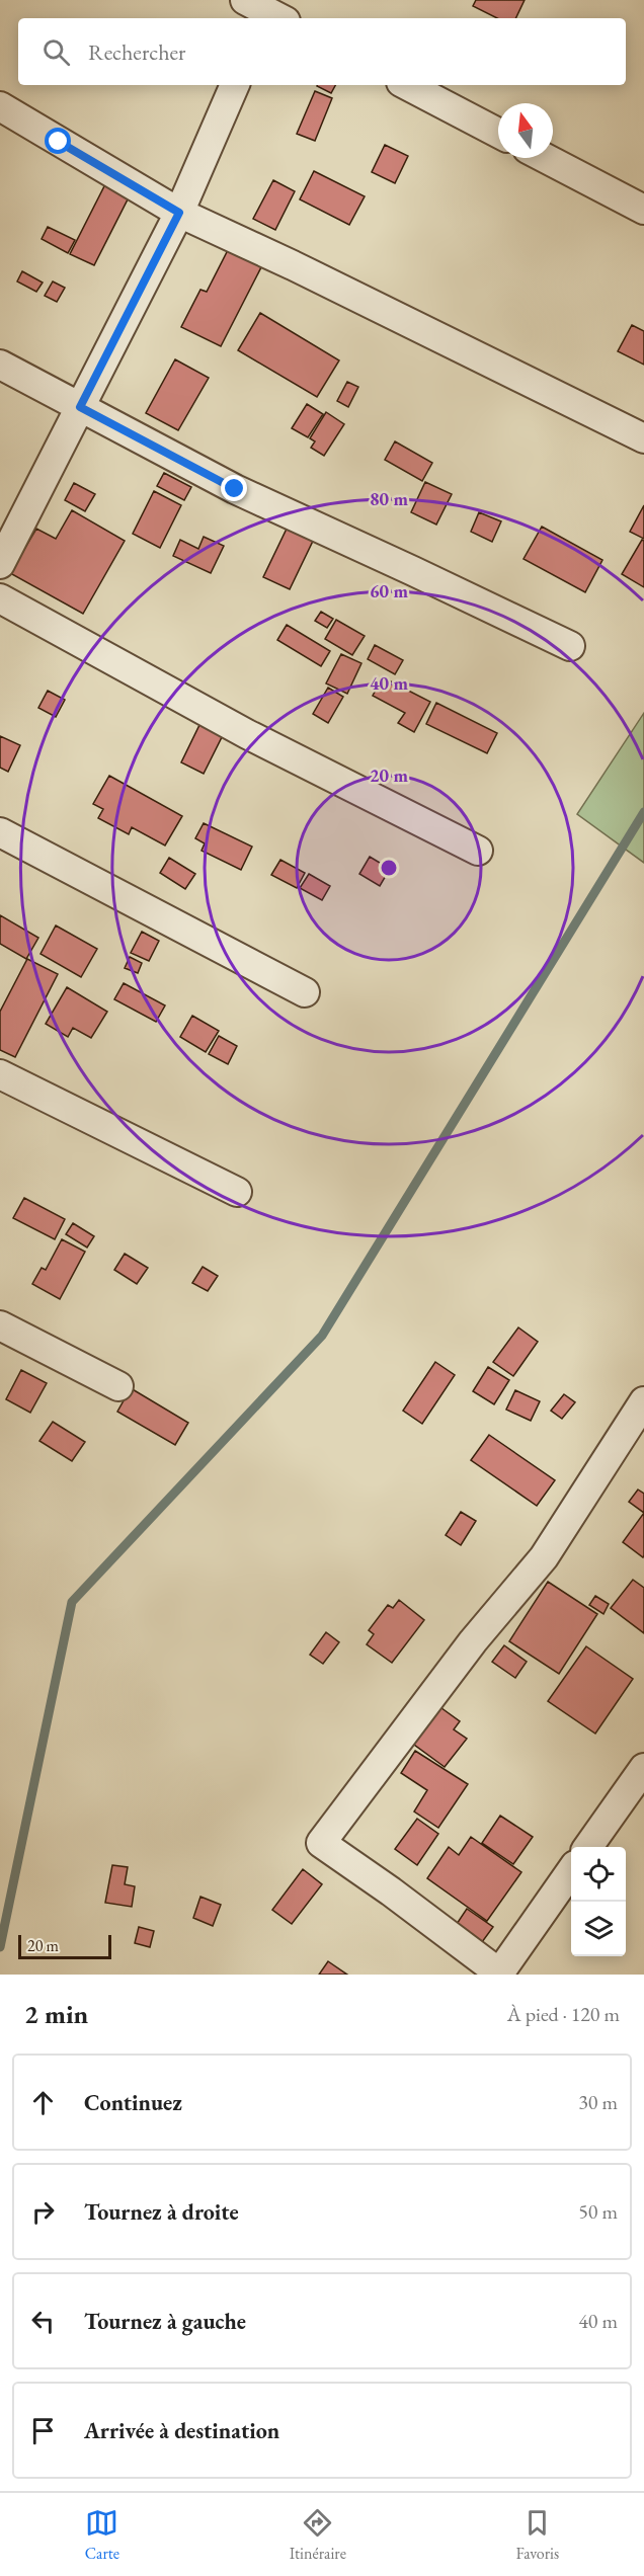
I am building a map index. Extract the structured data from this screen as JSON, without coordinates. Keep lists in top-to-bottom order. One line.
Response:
{"scale_bar":"20 m","north":"top","page":{"search":"Rechercher","scale":"20 m","heading":["2 min","À pied · 120 m"],"list":[["Continuez","30 m"],["Tournez à droite","50 m"],["Tournez à gauche","40 m"],"Arrivée à destination"],"nav":["Carte","Itinéraire","Favoris"]},"rings":["80 m","60 m","40 m","20 m"]}
